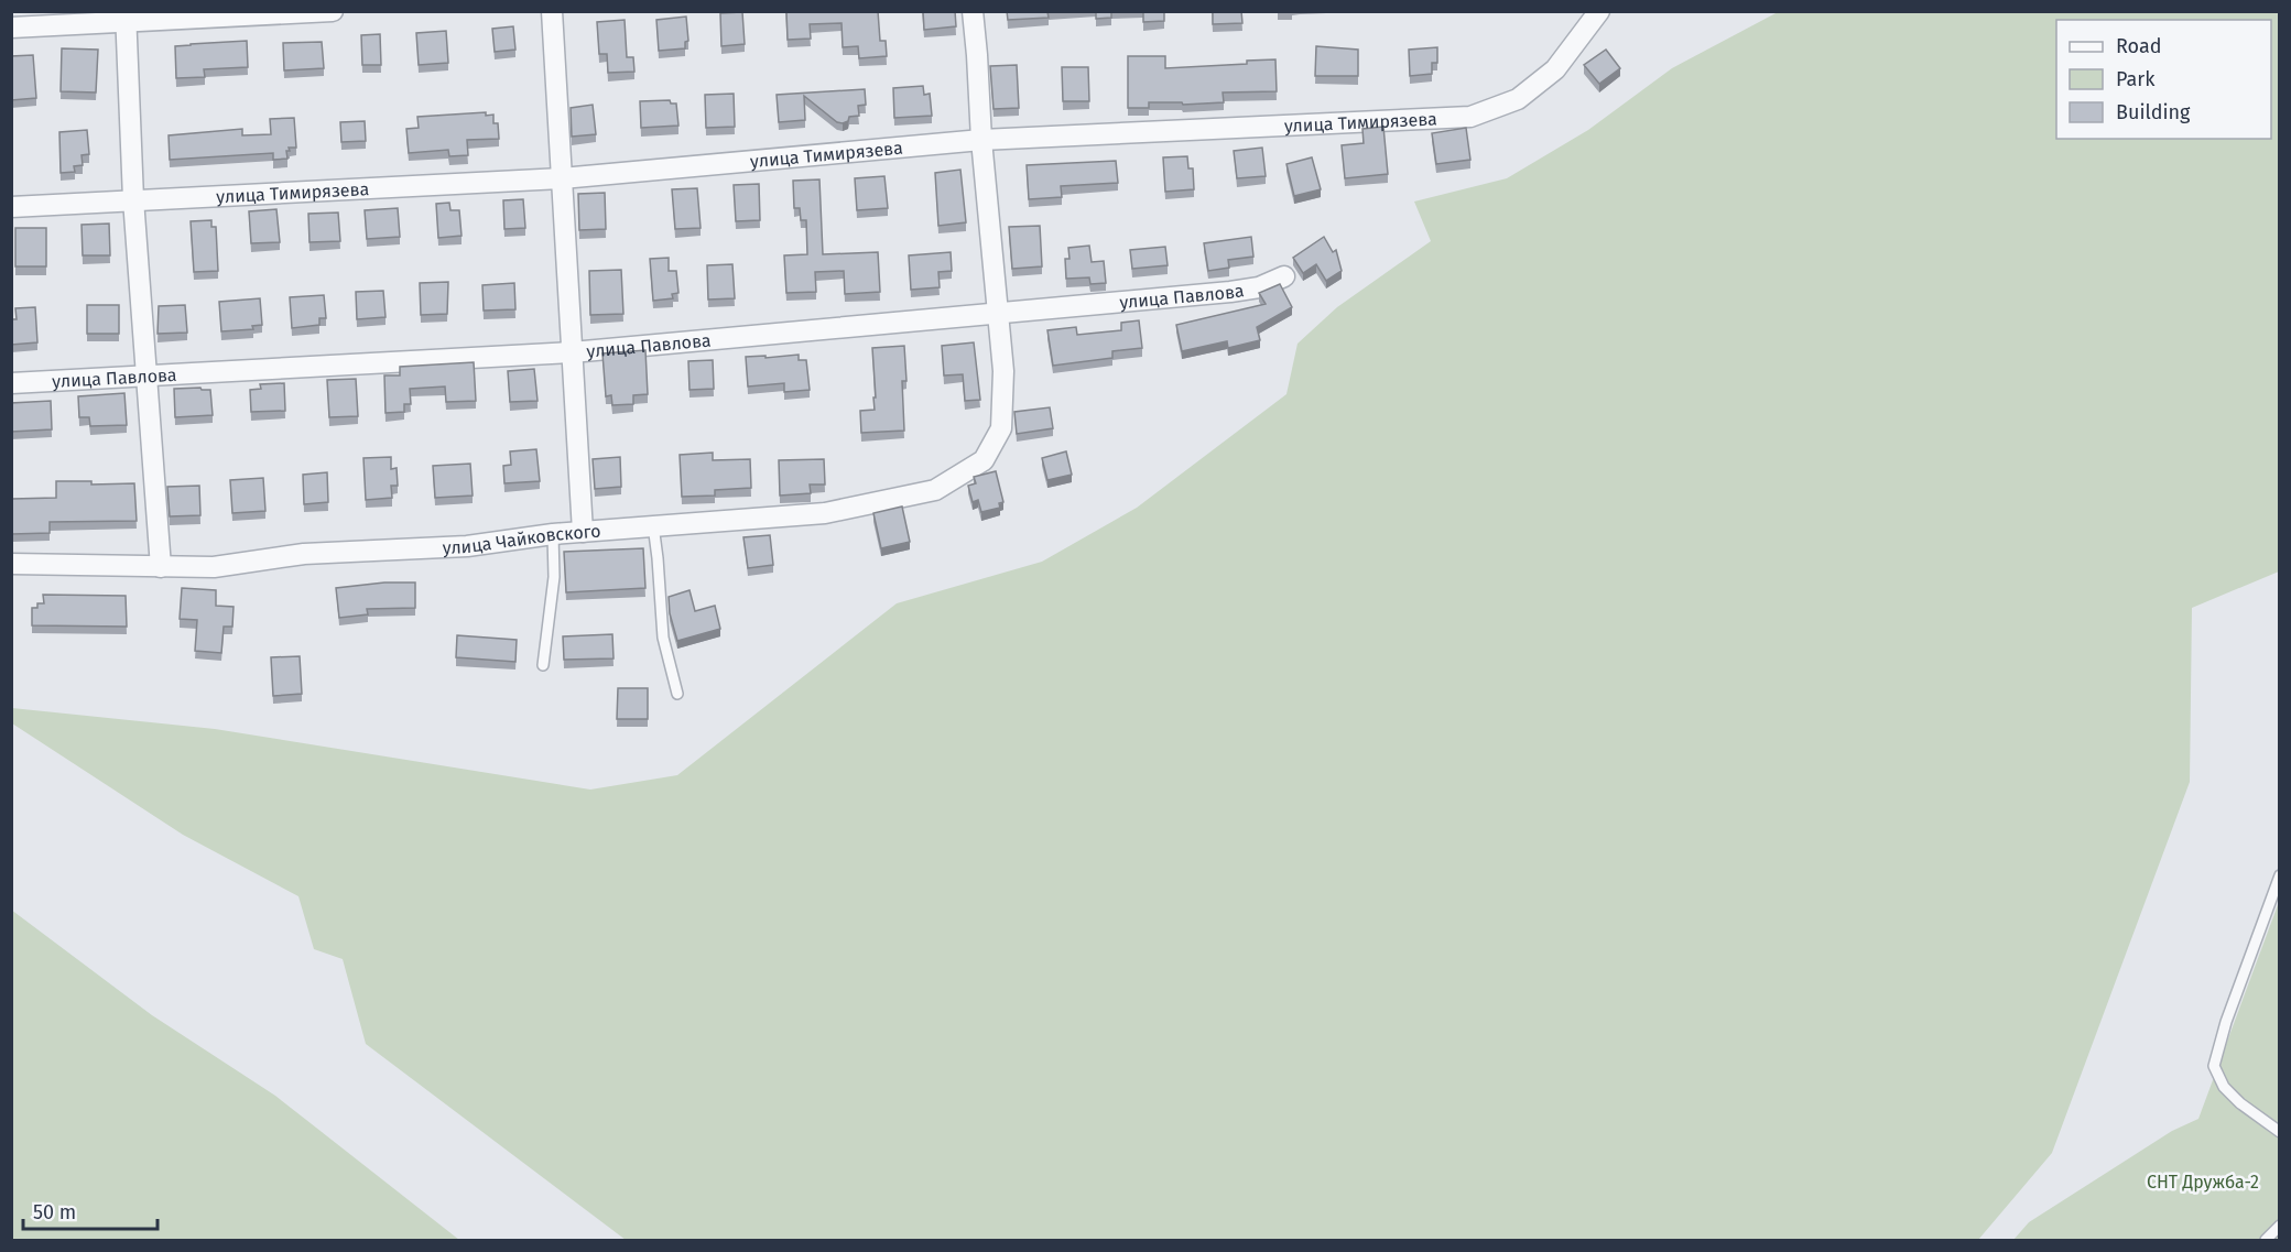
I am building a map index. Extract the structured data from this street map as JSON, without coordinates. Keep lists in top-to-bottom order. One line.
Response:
{"streets":{"street":["улица Тимирязева","улица Павлова","улица Чайковского"]},"crossings":[["улица Павлова","улица Чайковского"]],"parks":["СНТ Дружба-2"],"legend":["Road","Park","Building"],"scale_bar":"50 m"}
